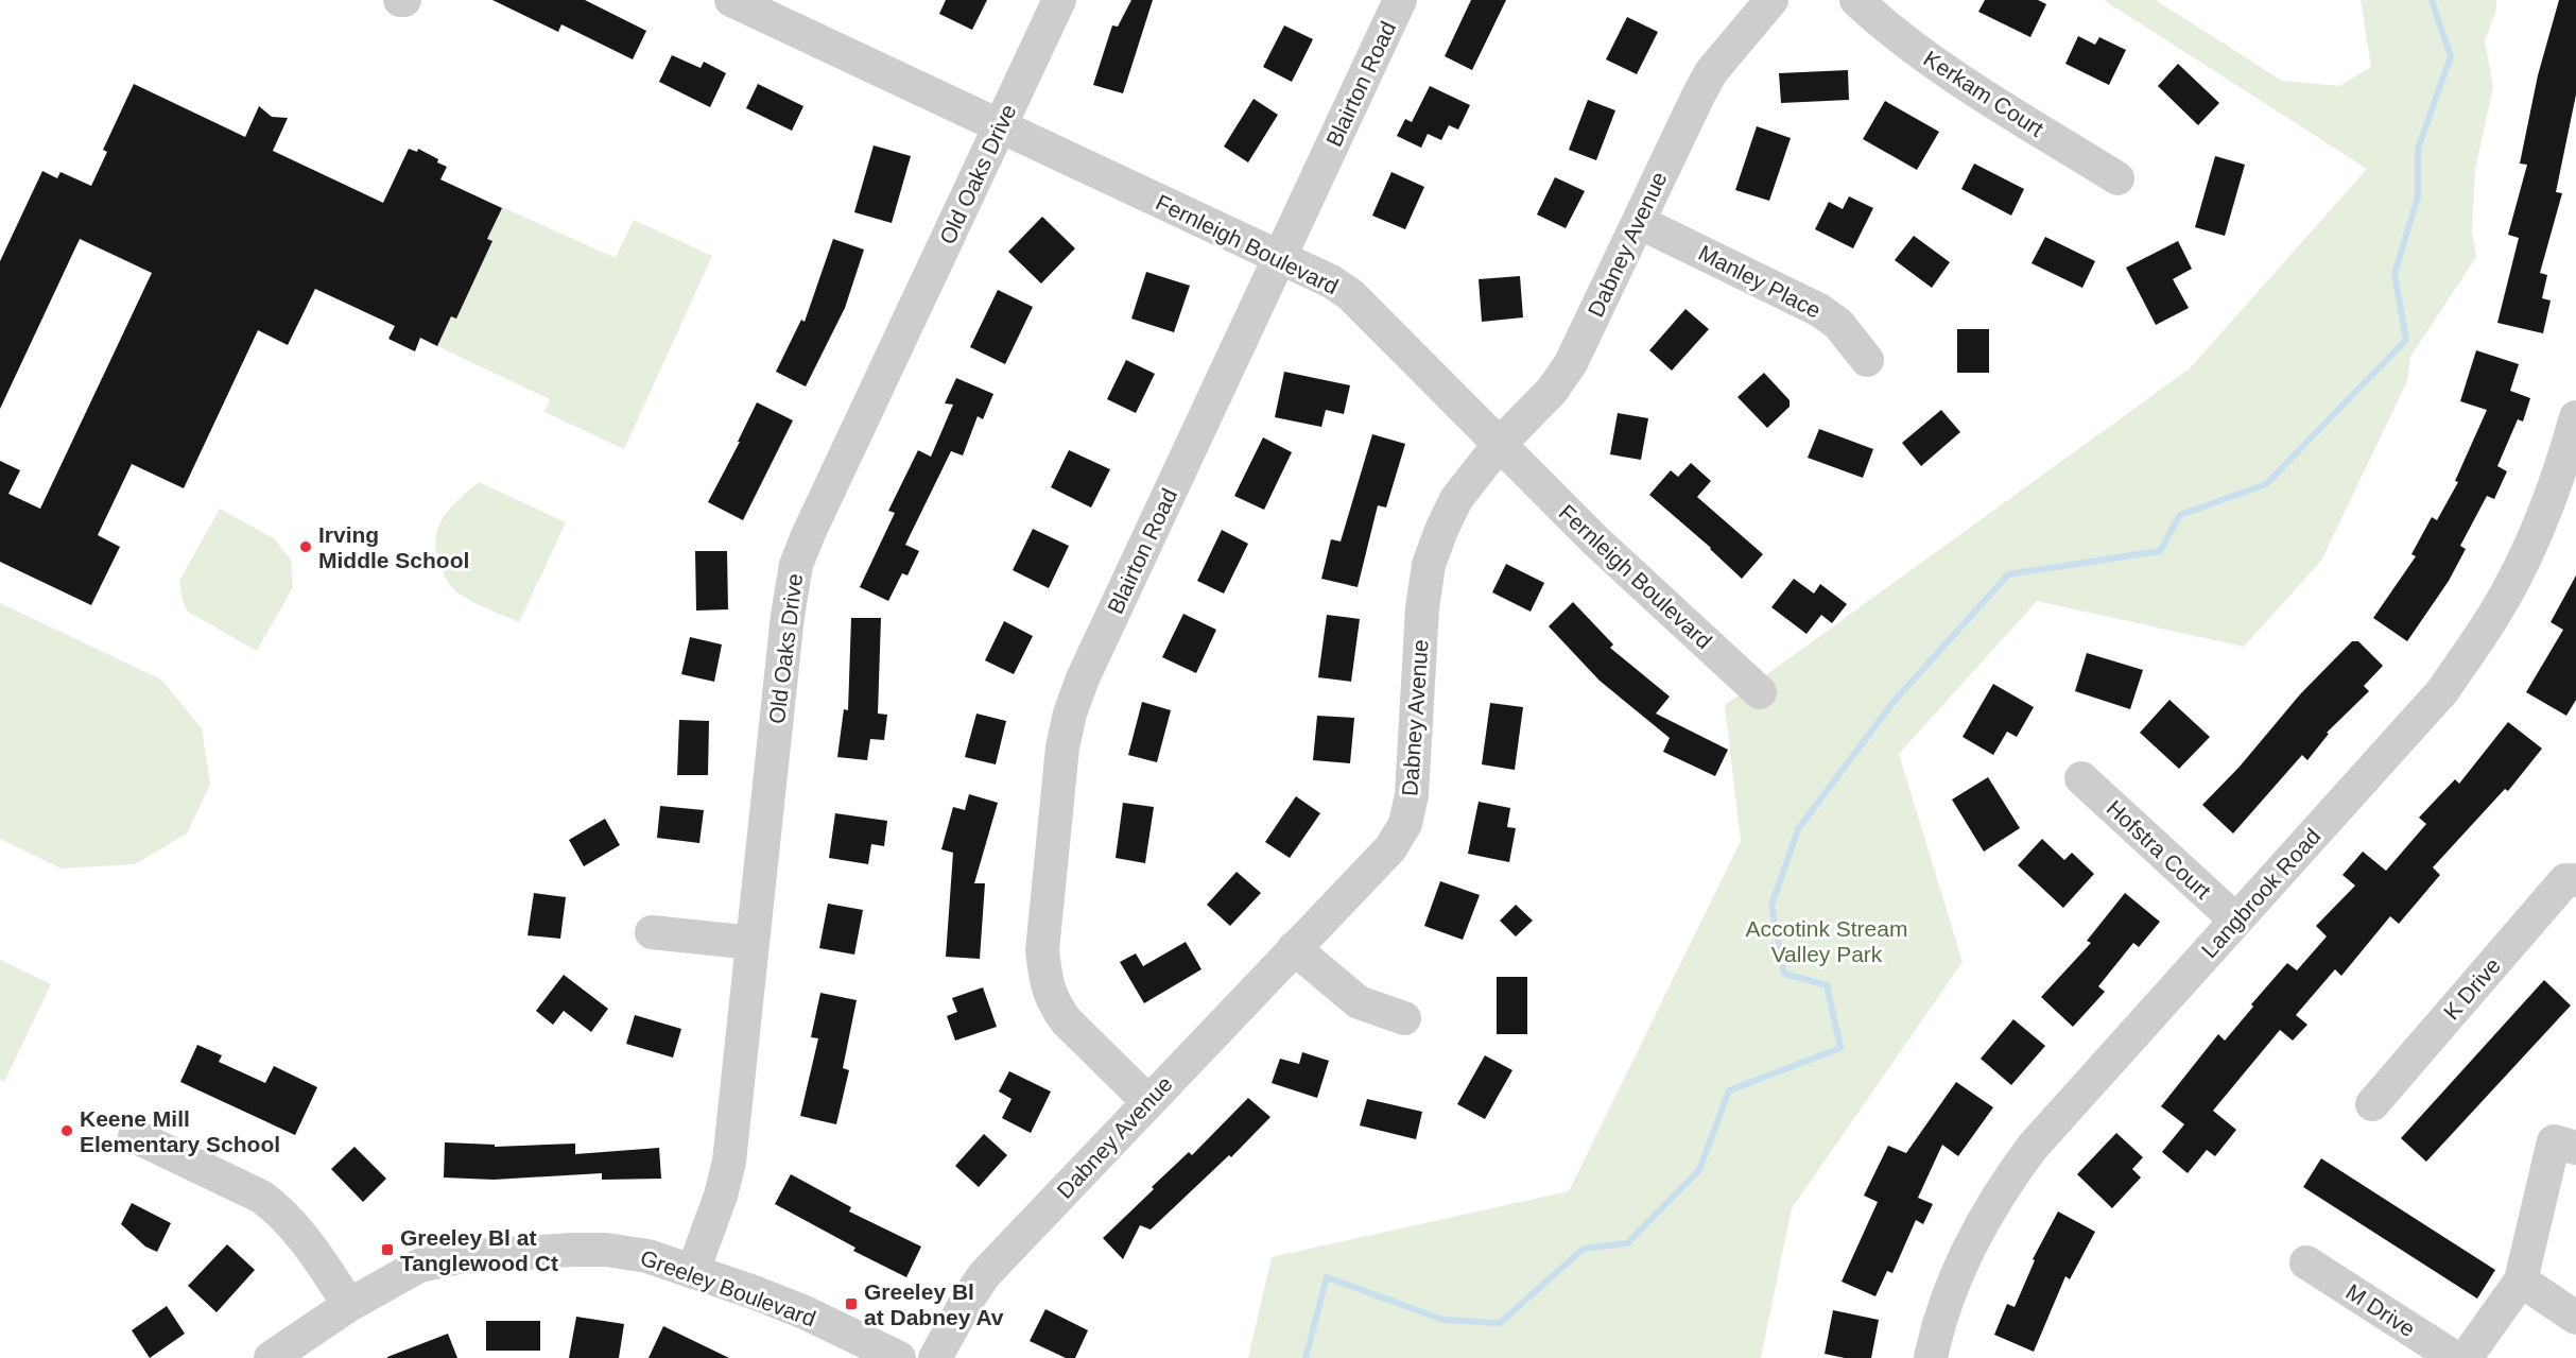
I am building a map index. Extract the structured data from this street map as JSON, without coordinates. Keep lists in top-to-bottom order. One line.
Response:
{"streets":{"street":["Blairton Road","Kerkam Court","Old Oaks Drive","Fernleigh Boulevard","Dabney Avenue","Manley Place","Hofstra Court","Langbrook Road","K Drive","Greeley Boulevard","M Drive"]},"crossings":[["Blairton Road","Fernleigh Boulevard"],["Blairton Road","Dabney Avenue"],["Old Oaks Drive","Fernleigh Boulevard"],["Old Oaks Drive","Greeley Boulevard"],["Fernleigh Boulevard","Dabney Avenue"],["Dabney Avenue","Manley Place"],["Hofstra Court","Langbrook Road"]],"parks":["Accotink Stream Valley Park"],"places":{"other":["Irving Middle School","Keene Mill Elementary School"],"transit":["Greeley Bl at Tanglewood Ct","Greeley Bl at Dabney Av"]}}
